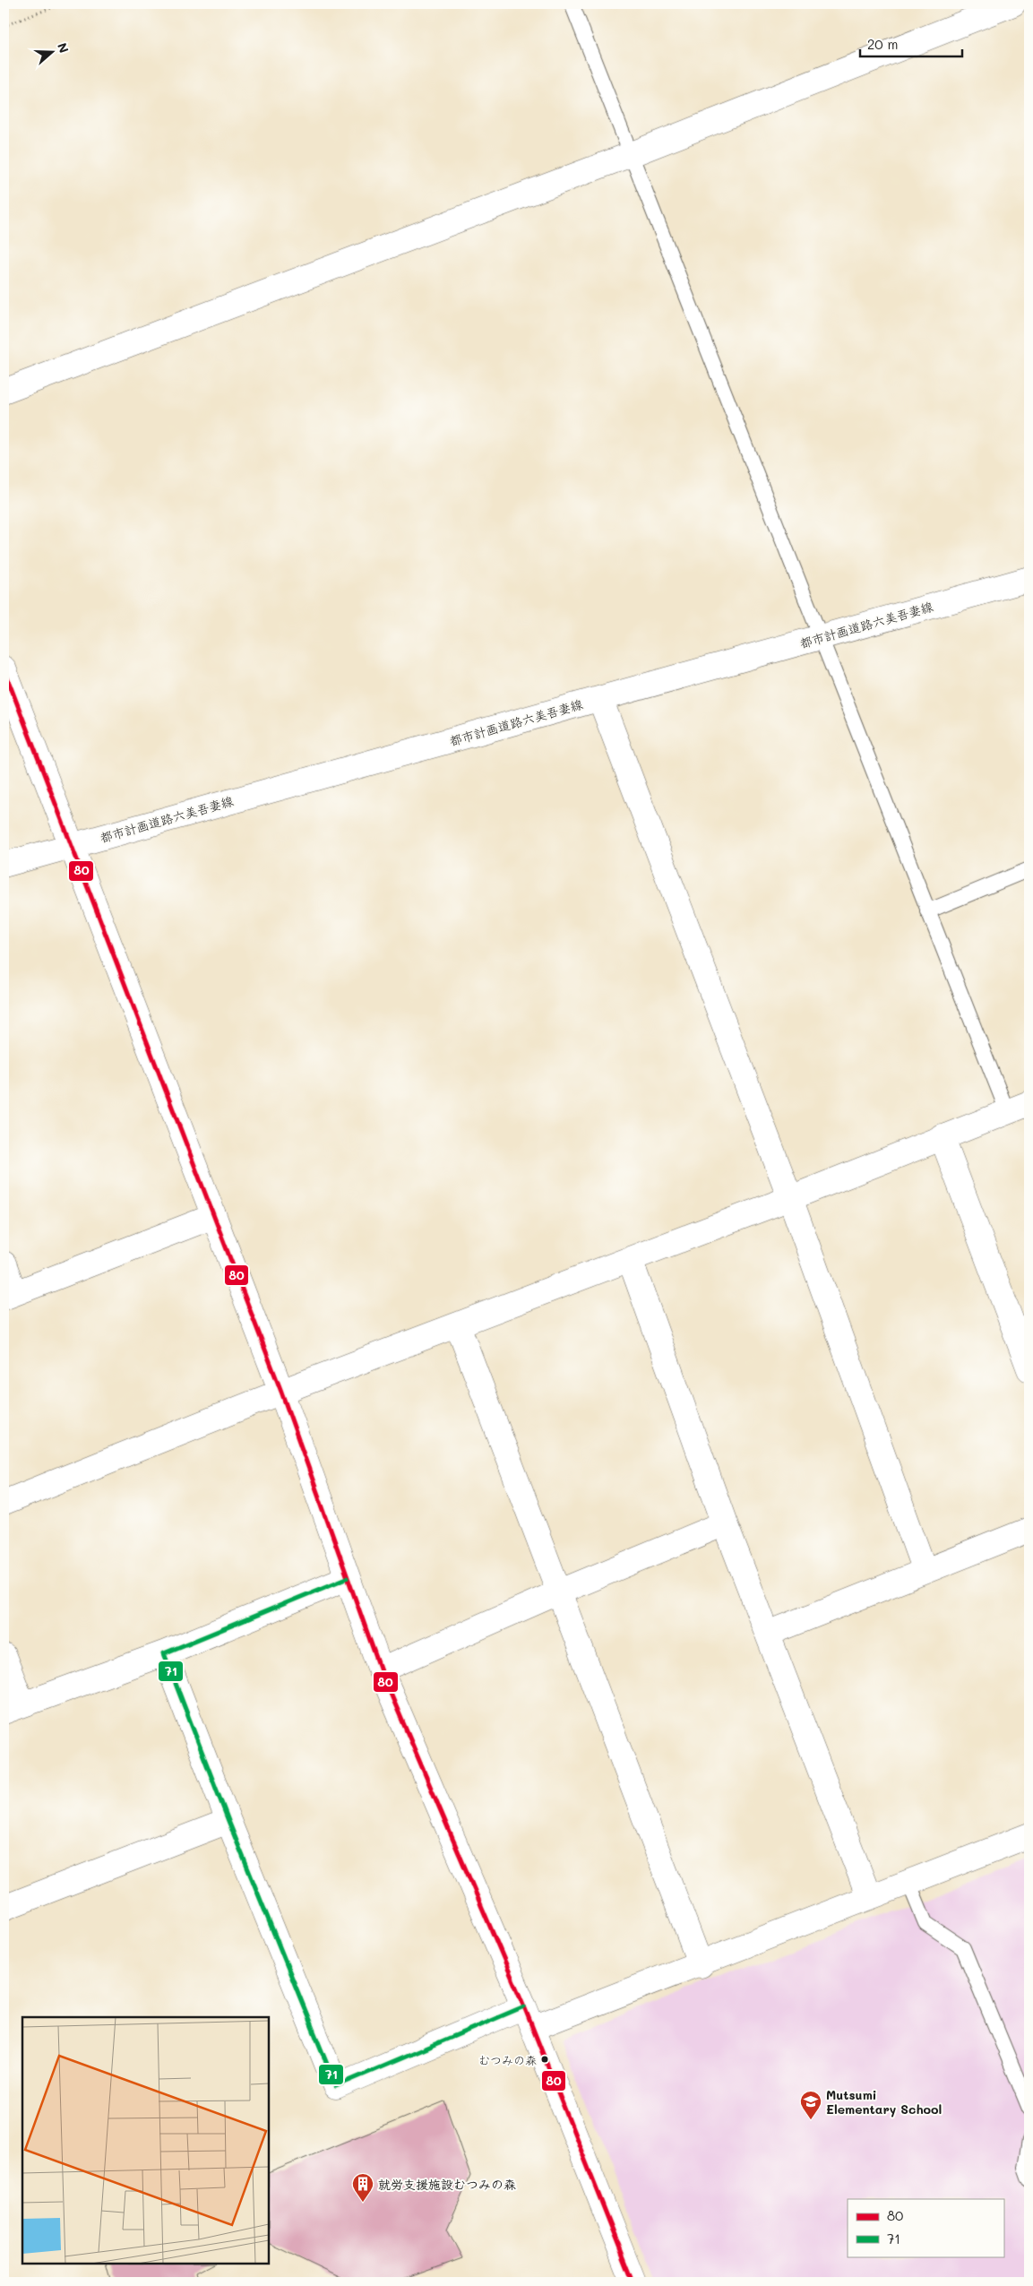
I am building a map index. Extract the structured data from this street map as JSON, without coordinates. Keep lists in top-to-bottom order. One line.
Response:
{"streets":{"street":["都市計画道路六美吾妻線"]},"places":{"other":["むつみの森"],"school or university":["Mutsumi Elementary School"],"building":["就労支援施設むつみの森"]},"lines":["transit line 80","transit line 71"],"legend":["80","71"],"scale_bar":"20 m","north":"right"}
